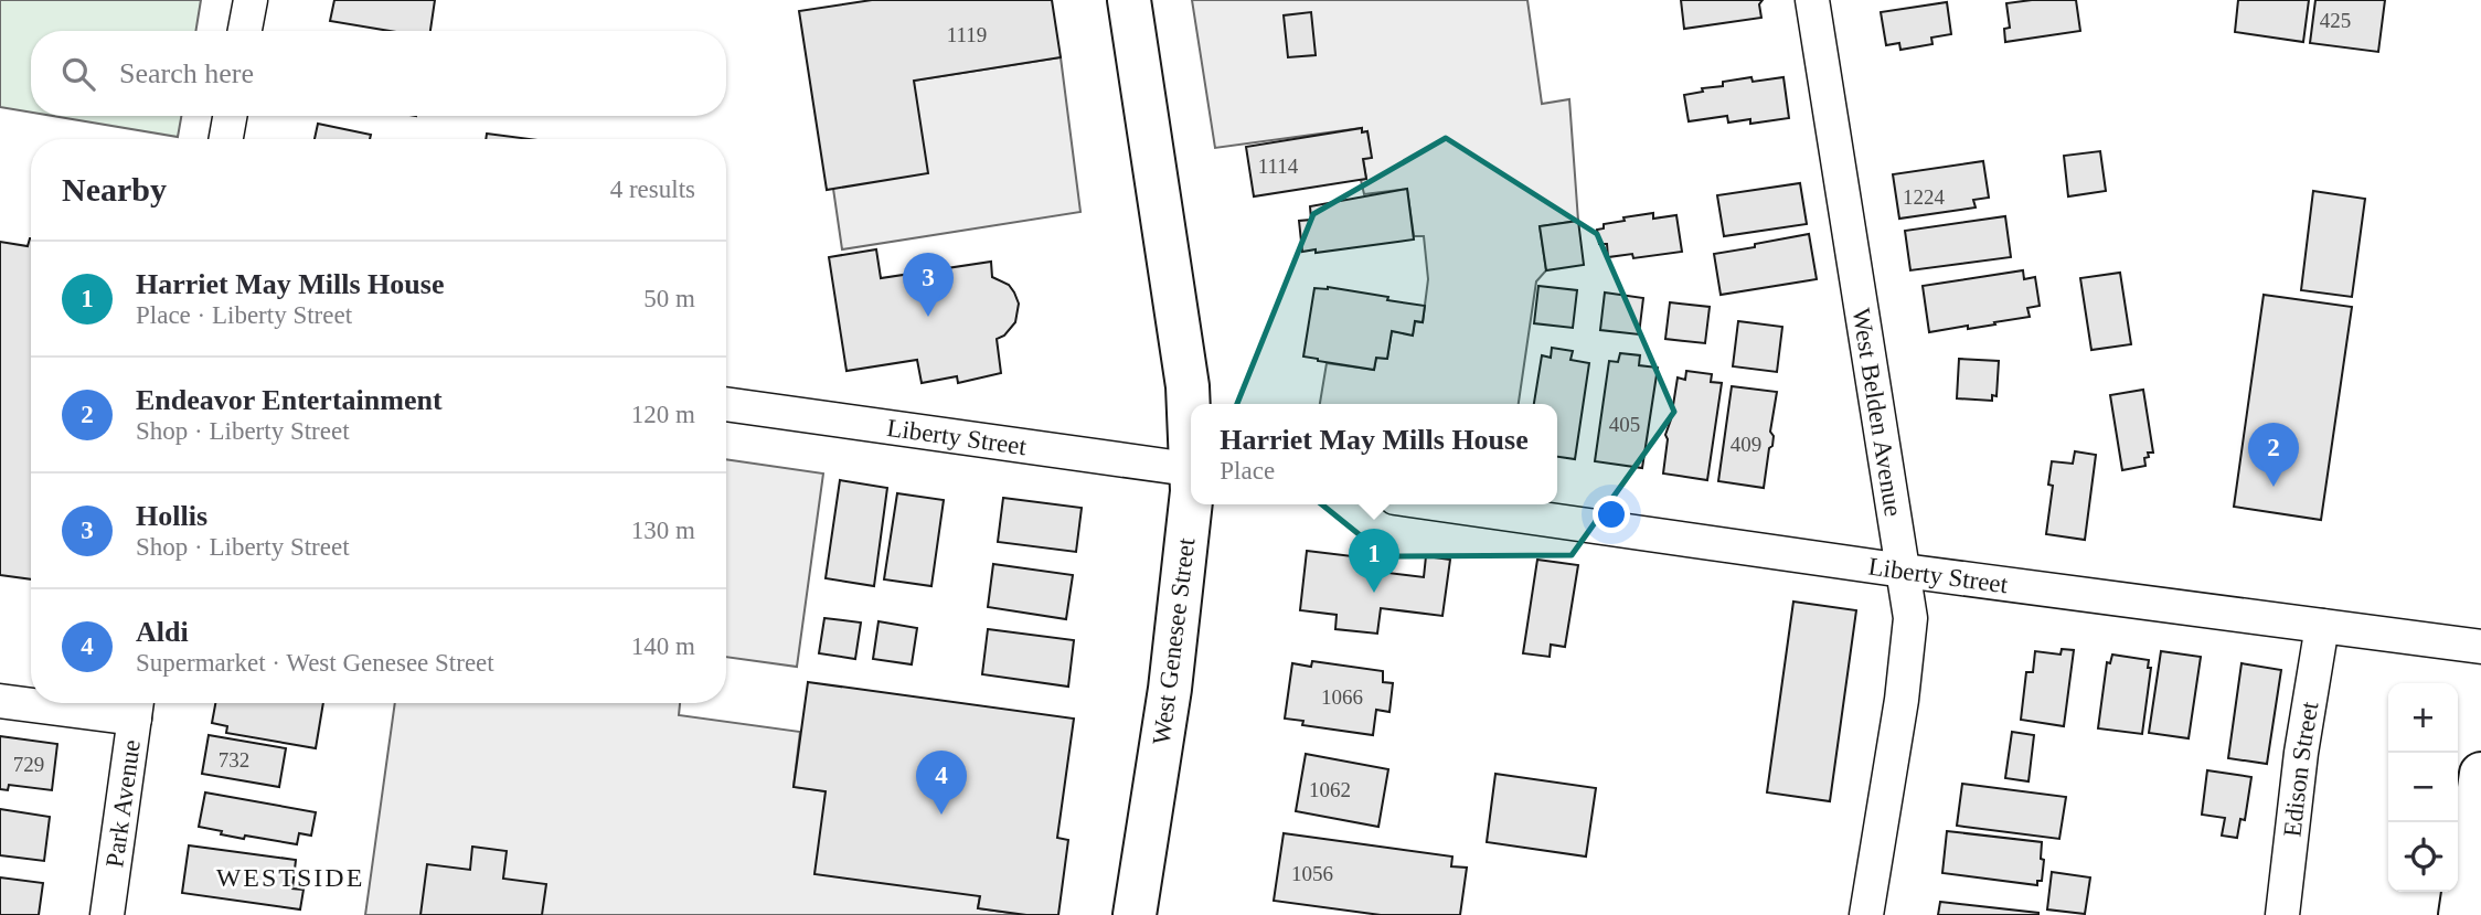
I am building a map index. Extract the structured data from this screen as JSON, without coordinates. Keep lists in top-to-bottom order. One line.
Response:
{"streets":{"main road":["West Genesee Street"],"street":["West Belden Avenue","Liberty Street","Edison Street","Park Avenue"]},"crossings":[["West Belden Avenue","Liberty Street"],["Liberty Street","Edison Street"]],"districts":["WESTSIDE"],"house_numbers":["425","1119","1114","1224","405","409","1066","732","729","1062","1056"],"page":{"search":"Search here","heading":["Nearby","4 results"],"list":[{"mark":"1","name":"Harriet May Mills House","note":"Place · Liberty Street","value":"50 m"},{"mark":"2","name":"Endeavor Entertainment","note":"Shop · Liberty Street","value":"120 m"},{"mark":"3","name":"Hollis","note":"Shop · Liberty Street","value":"130 m"},{"mark":"4","name":"Aldi","note":"Supermarket · West Genesee Street","value":"140 m"}],"pins":["3","2","1","4"],"popup":["Harriet May Mills House","Place"],"map_buttons":["+","−"]}}
